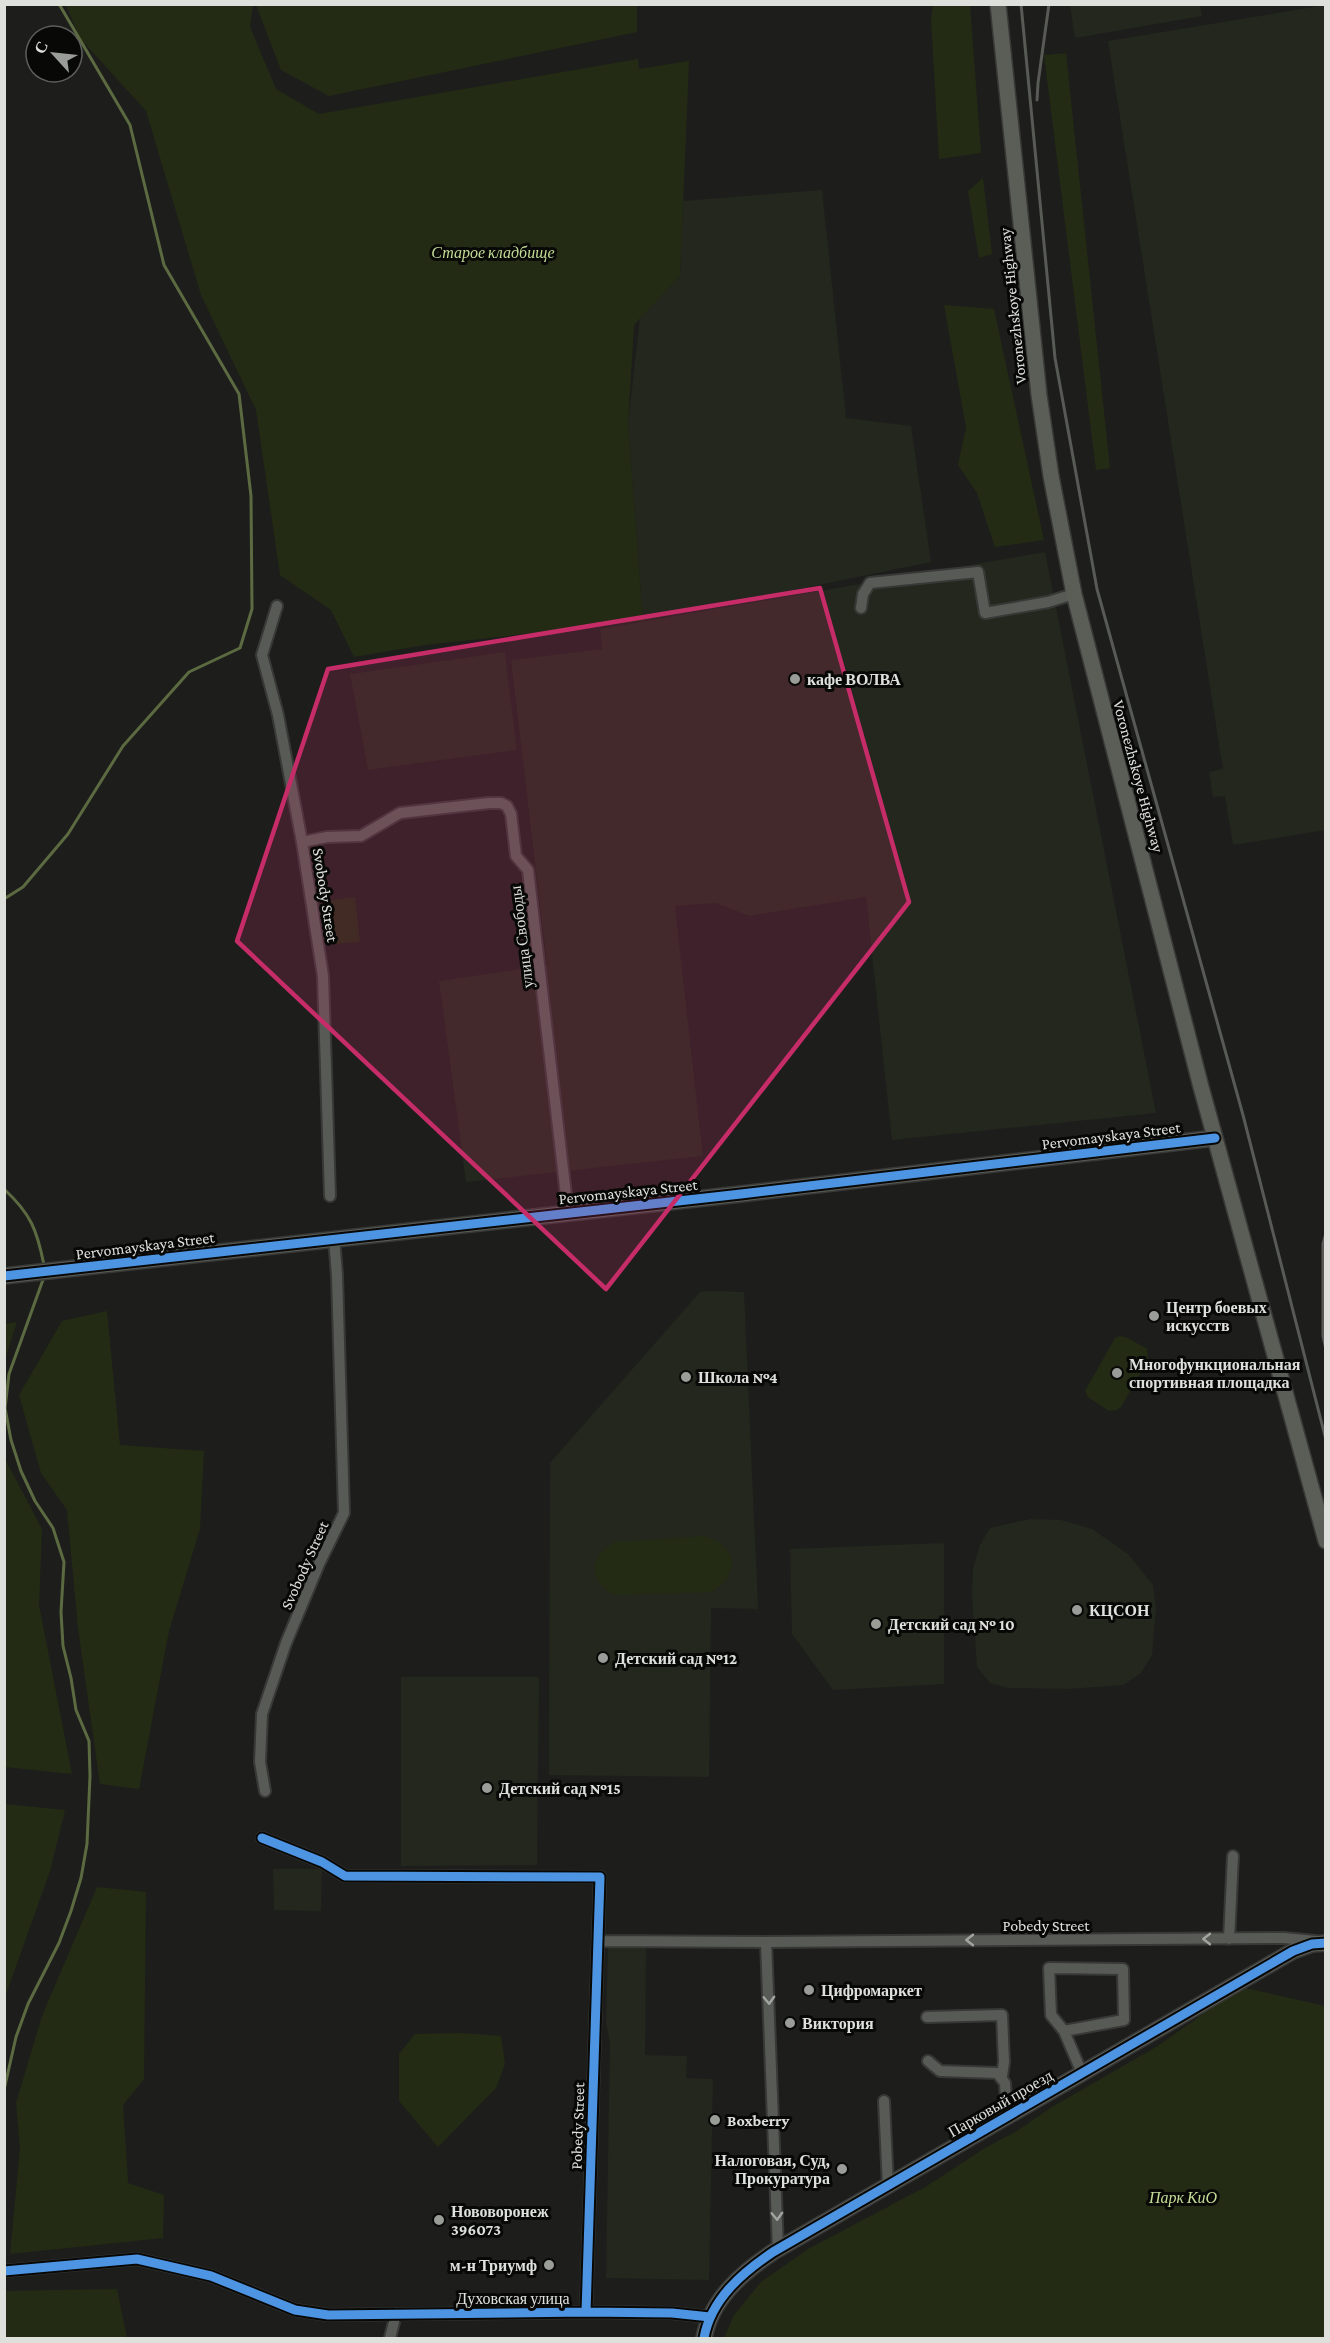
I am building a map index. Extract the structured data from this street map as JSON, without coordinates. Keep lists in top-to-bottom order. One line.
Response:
{"streets":{"street":["Voronezhskoye Highway","Svobody Street","улица Свободы","Pervomayskaya Street","Pobedy Street","Парковый проезд","Духовская улица"]},"crossings":[["Voronezhskoye Highway","Pervomayskaya Street"],["Svobody Street","улица Свободы"],["Svobody Street","Pervomayskaya Street"],["улица Свободы","Pervomayskaya Street"],["Pobedy Street","Парковый проезд"],["Pobedy Street","Духовская улица"],["Парковый проезд","Духовская улица"]],"one_way":["Pobedy Street"],"parks":["Старое кладбище","Парк КиО"],"places":["кафе ВОЛВА","Центр боевых искусств","Многофункциональная спортивная площадка","Школа №4","КЦСОН","Детский сад № 10","Детский сад №12","Детский сад №15","Цифромаркет","Виктория","Boxberry","Налоговая, Суд, Прокуратура","Нововоронеж 396073","м-н Триумф"],"north":"top left"}
